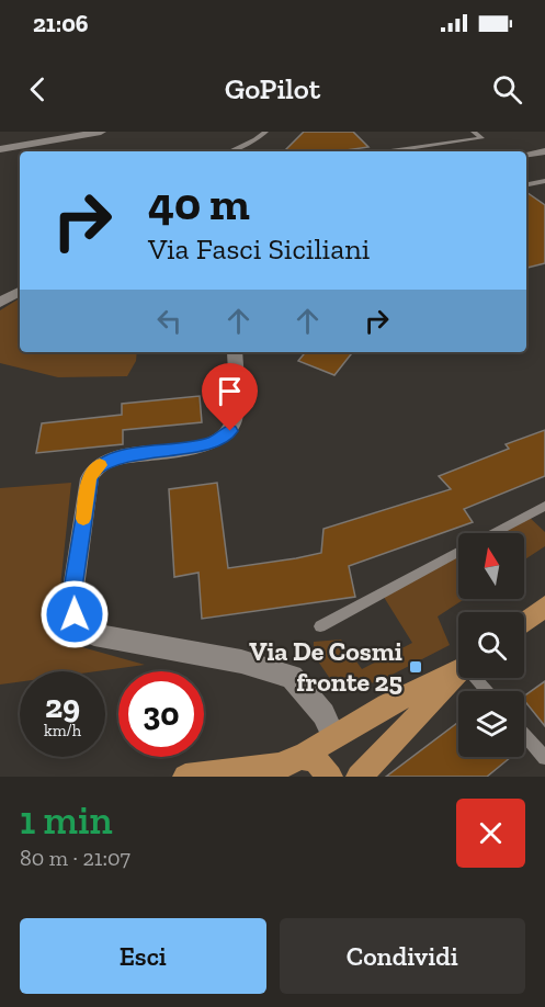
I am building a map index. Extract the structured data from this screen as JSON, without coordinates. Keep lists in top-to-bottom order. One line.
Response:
{"places":{"transit":["Via De Cosmi fronte 25"]},"north":"top","page":{"status":"21:06","header":"GoPilot","turn":["40 m","Via Fasci Siciliani"],"speed":"29 km/h","limit":"30","heading":["1 min","80 m · 21:07"],"buttons":["Esci","Condividi"]}}
